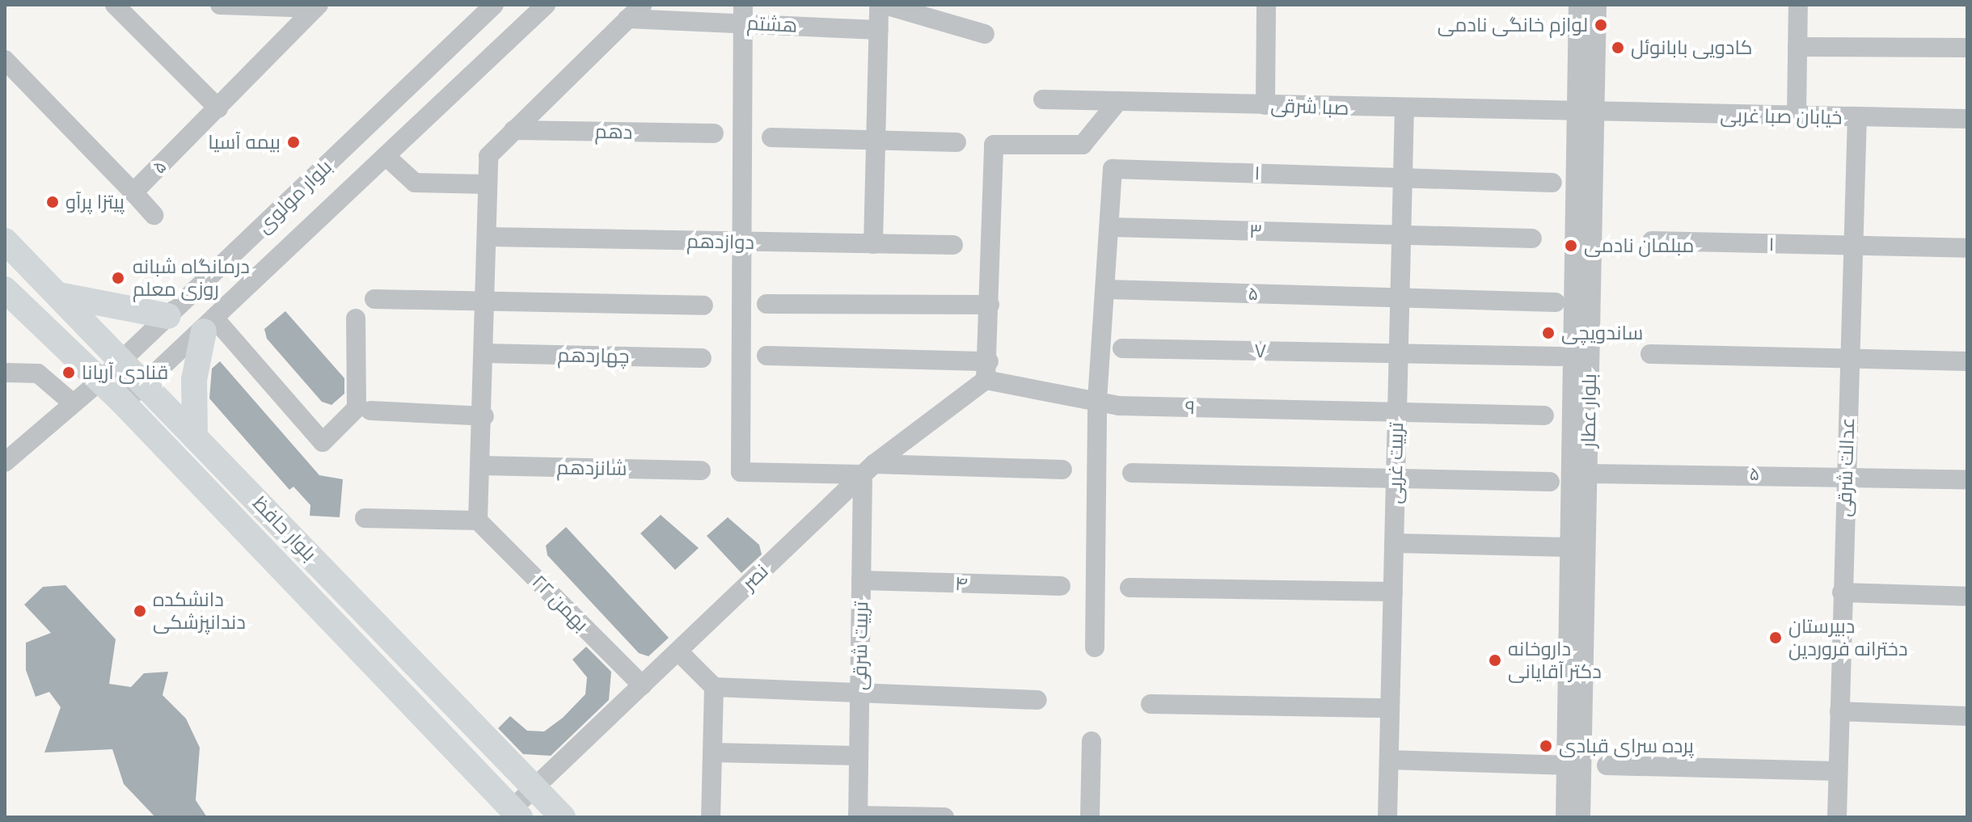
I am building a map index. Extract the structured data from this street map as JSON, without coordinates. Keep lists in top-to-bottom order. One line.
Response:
{"streets":{"main road":["بلوار حافظ"],"street":["هشتم","صبا شرقی","خیابان صبا غربی","دهم","۵","۱","بلوار مولوی","۳","دوازدهم","۷","چهاردهم","۹","بلوار عطار","تربیت غربی","عدالت شرقی","شانزدهم","نصر","۴","۲۲ بهمن","تربیت شرقی"]},"crossings":[["صبا شرقی","خیابان صبا غربی"],["صبا شرقی","بلوار عطار"],["صبا شرقی","تربیت غربی"],["خیابان صبا غربی","بلوار عطار"],["خیابان صبا غربی","عدالت شرقی"],["۵","بلوار عطار"],["۵","تربیت غربی"],["۵","عدالت شرقی"],["۱","۳"],["۱","تربیت غربی"],["۱","عدالت شرقی"],["بلوار مولوی","بلوار حافظ"],["۳","تربیت غربی"],["۷","تربیت غربی"],["۹","تربیت غربی"],["۹","نصر"],["بلوار حافظ","نصر"],["نصر","۲۲ بهمن"],["نصر","تربیت شرقی"],["۴","تربیت شرقی"]],"places":["لوازم خانگی نادمی","کادویی بابانوئل","بیمه آسیا","پیتزا پرآو","مبلمان نادمی","درمانگاه شبانه روزی معلم","ساندویچی","قنادی آریانا","دانشکده دندانپزشکی","دبیرستان دخترانه فروردین","داروخانه دکتر آقایانی","پرده سرای قبادی"]}
